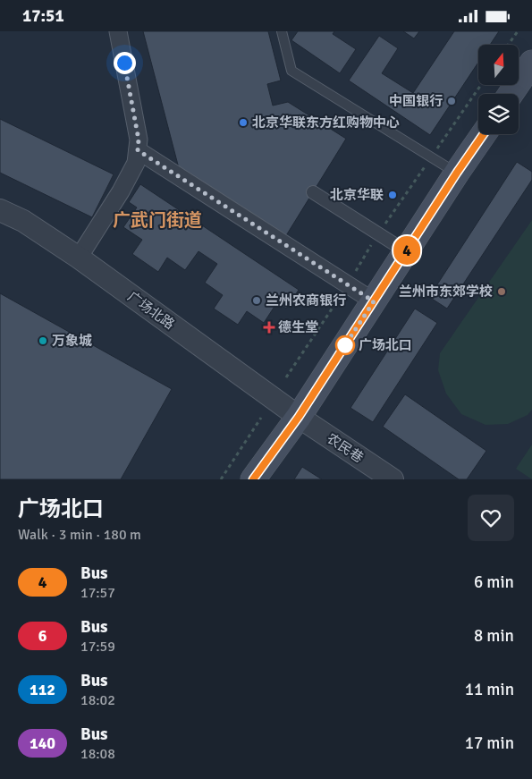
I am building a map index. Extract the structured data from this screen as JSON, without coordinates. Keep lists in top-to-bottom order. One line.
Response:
{"streets":{"street":["广场北路","农民巷"]},"crossings":[["广场北路","农民巷"]],"districts":["广武门街道"],"places":{"other":["中国银行","北京华联东方红购物中心","北京华联","兰州市东郊学校","兰州农商银行","万象城","广场北口"],"health":["德生堂"]},"lines":["bus line 4"],"north":"top","page":{"status":"17:51","on_map":"4","heading":["广场北口","Walk · 3 min · 180 m"],"list":[{"mark":"4","name":"Bus","note":"17:57","value":"6 min"},{"mark":"6","name":"Bus","note":"17:59","value":"8 min"},{"mark":"112","name":"Bus","note":"18:02","value":"11 min"},{"mark":"140","name":"Bus","note":"18:08","value":"17 min"}]}}
